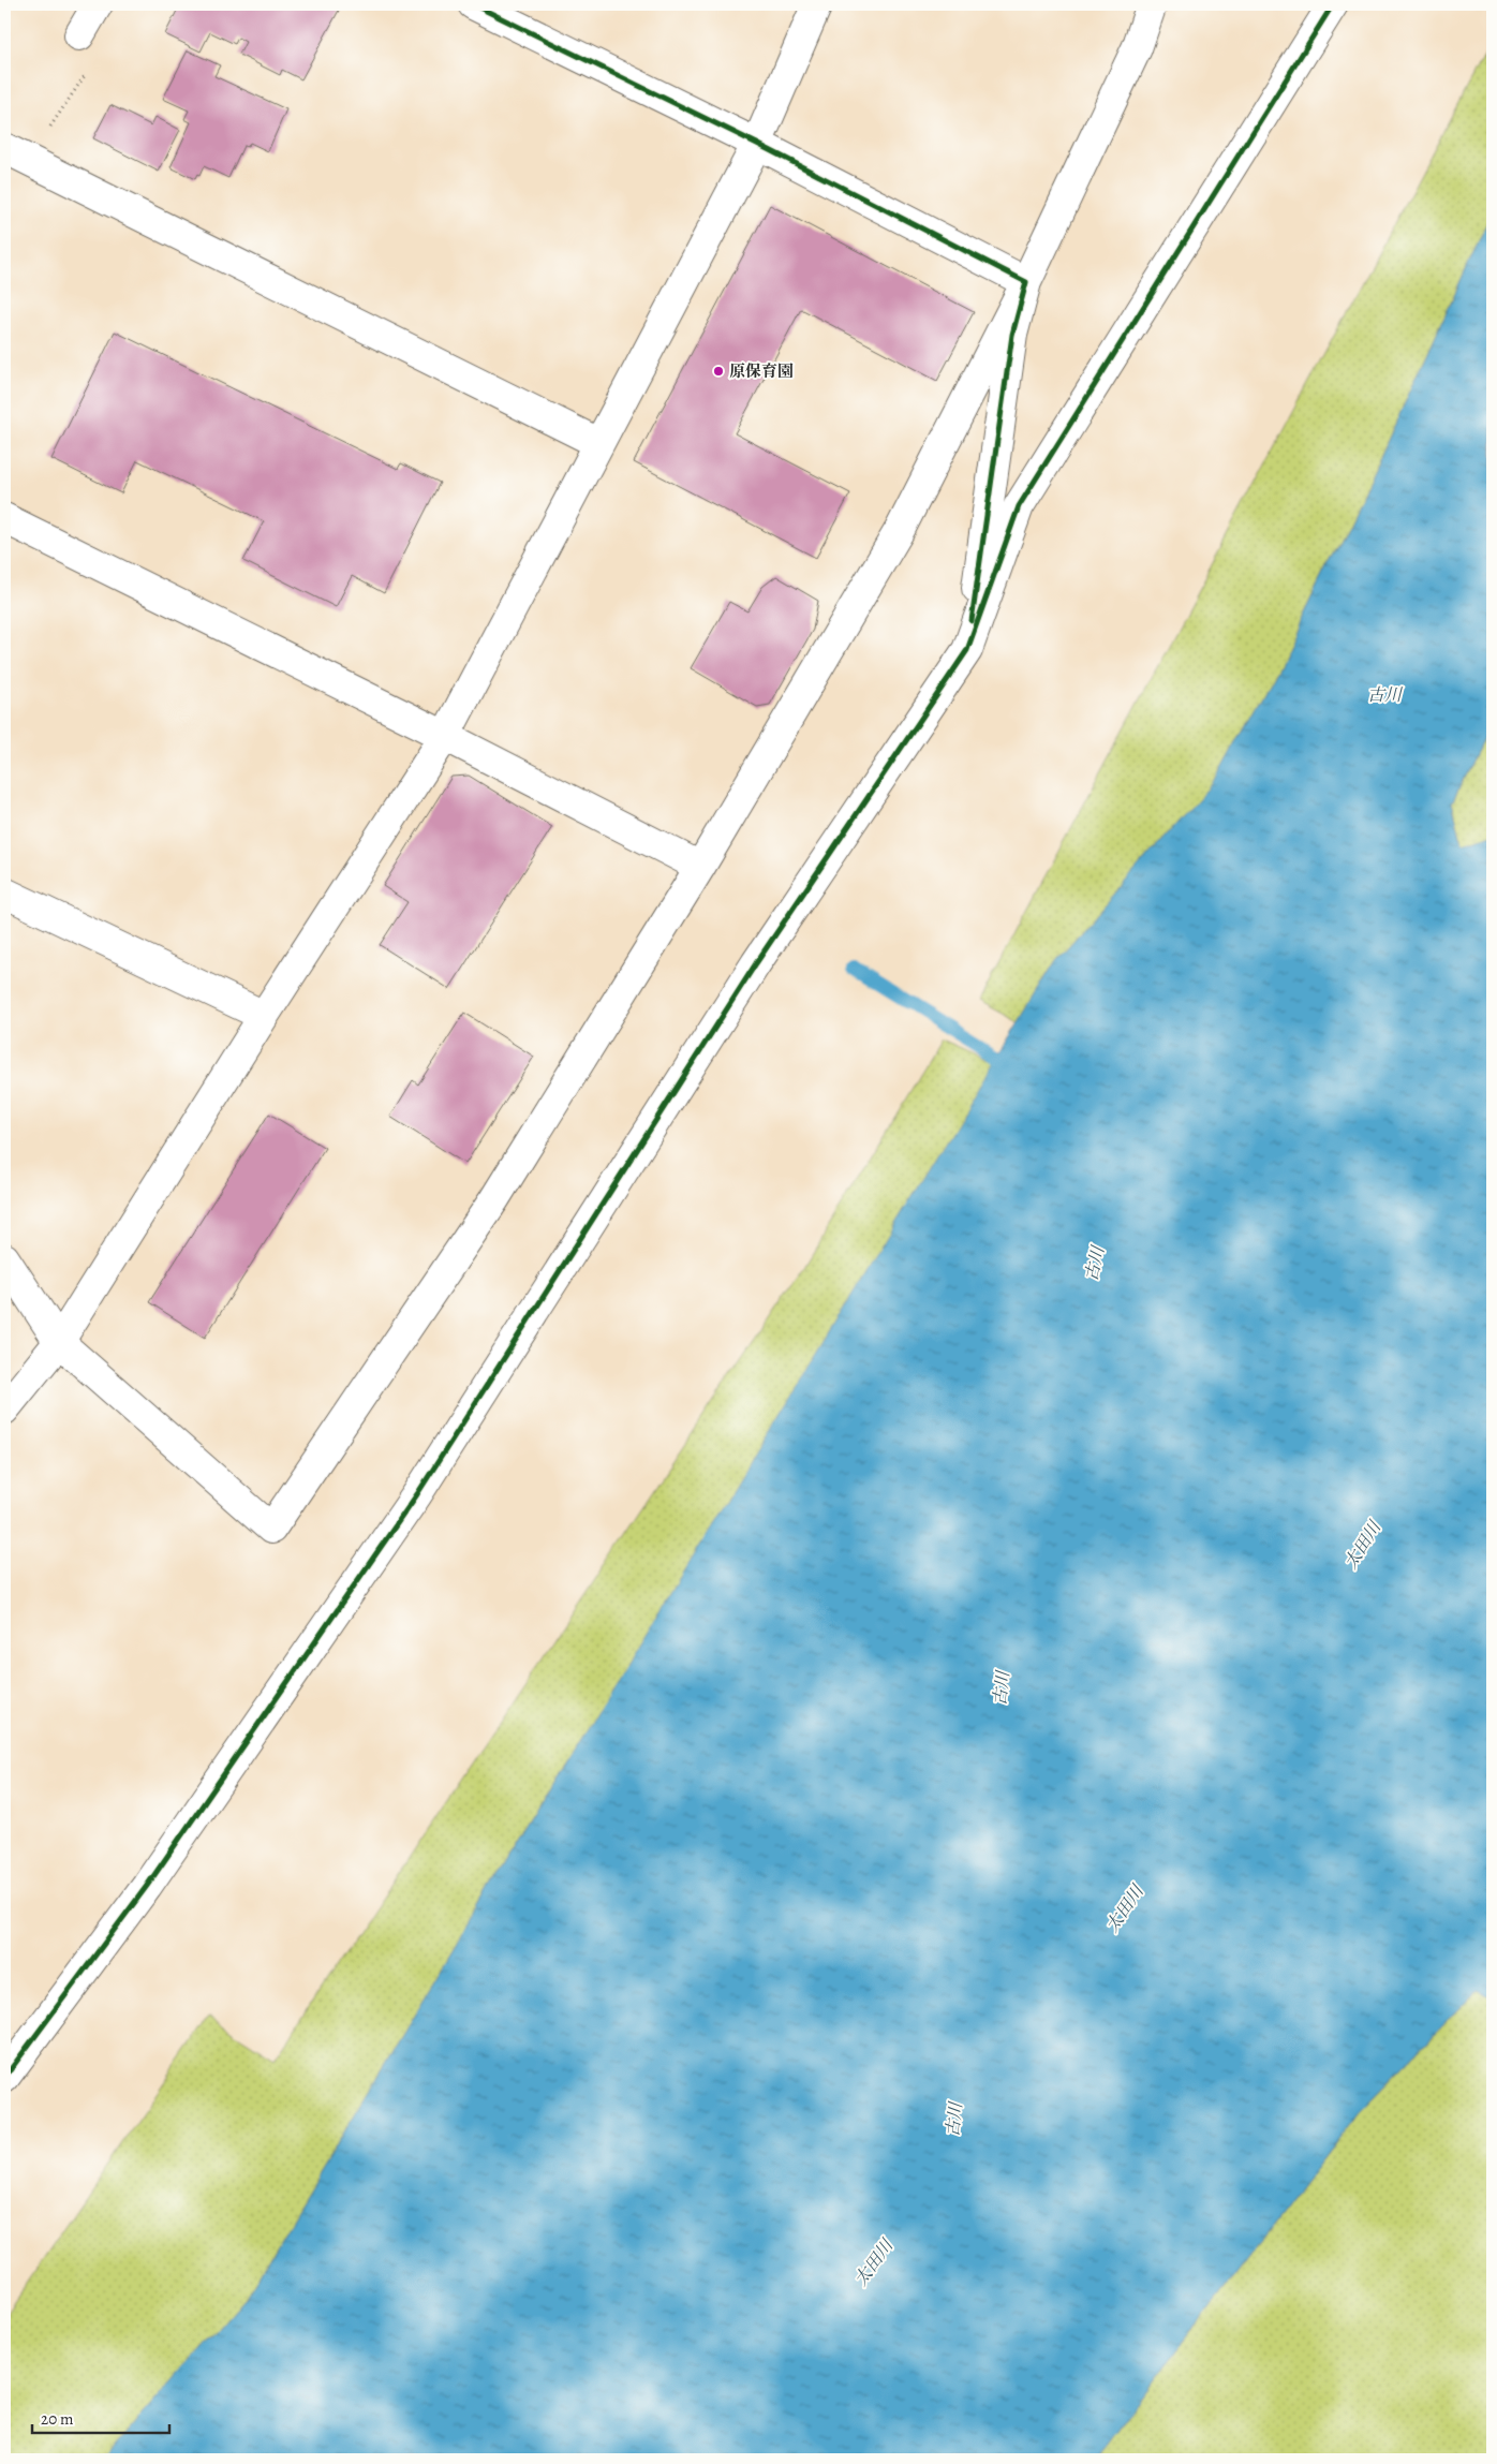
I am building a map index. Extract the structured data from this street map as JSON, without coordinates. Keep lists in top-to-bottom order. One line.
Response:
{"water":["古川","太田川"],"places":["原保育園"],"scale_bar":"20 m"}
